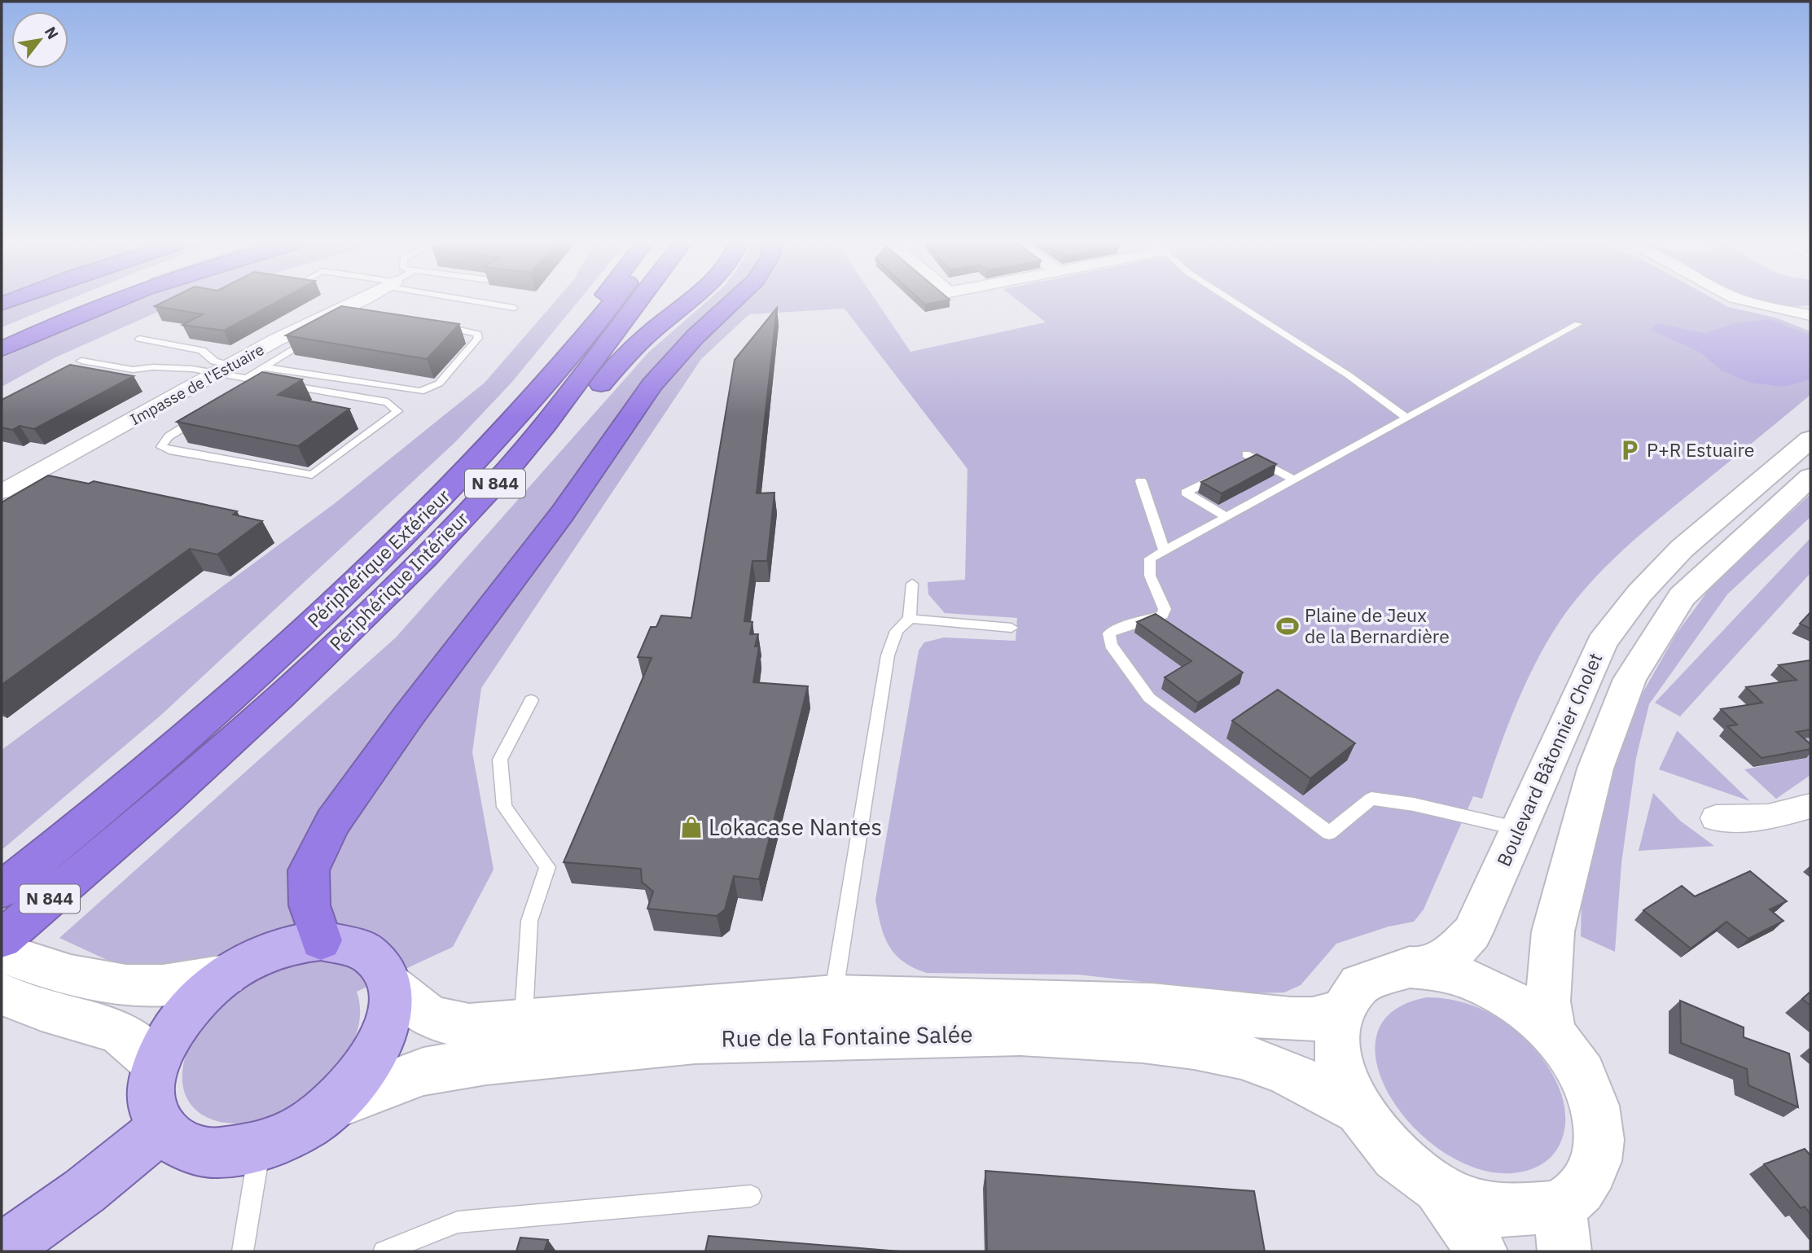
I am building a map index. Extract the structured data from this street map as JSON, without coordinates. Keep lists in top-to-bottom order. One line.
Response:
{"streets":{"highway":["N 844","Périphérique Extérieur","Périphérique Intérieur"],"street":["Impasse de l'Estuaire","Boulevard Bâtonnier Cholet","Rue de la Fontaine Salée"]},"places":{"parking":["P+R Estuaire"],"sports":["Plaine de Jeux de la Bernardière"],"shop":["Lokacase Nantes"]},"north":"top right"}
